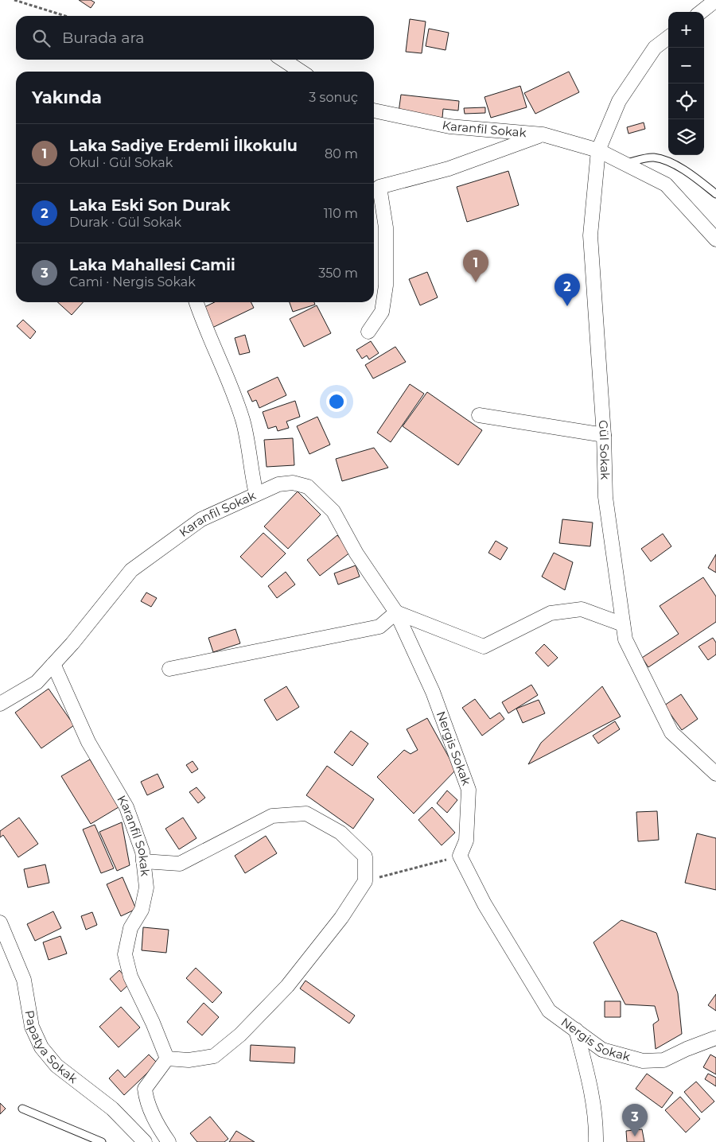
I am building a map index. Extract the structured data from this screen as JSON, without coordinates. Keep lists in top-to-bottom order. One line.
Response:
{"streets":{"street":["Karanfil Sokak","Gül Sokak","Nergis Sokak","Papatya Sokak"]},"crossings":[["Karanfil Sokak","Gül Sokak"],["Karanfil Sokak","Nergis Sokak"]],"page":{"map_buttons":["+","−"],"search":"Burada ara","heading":["Yakında","3 sonuç"],"list":[{"mark":"1","name":"Laka Sadiye Erdemli İlkokulu","note":"Okul · Gül Sokak","value":"80 m"},{"mark":"2","name":"Laka Eski Son Durak","note":"Durak · Gül Sokak","value":"110 m"},{"mark":"3","name":"Laka Mahallesi Camii","note":"Cami · Nergis Sokak","value":"350 m"}],"pins":["1","2","3"]}}
